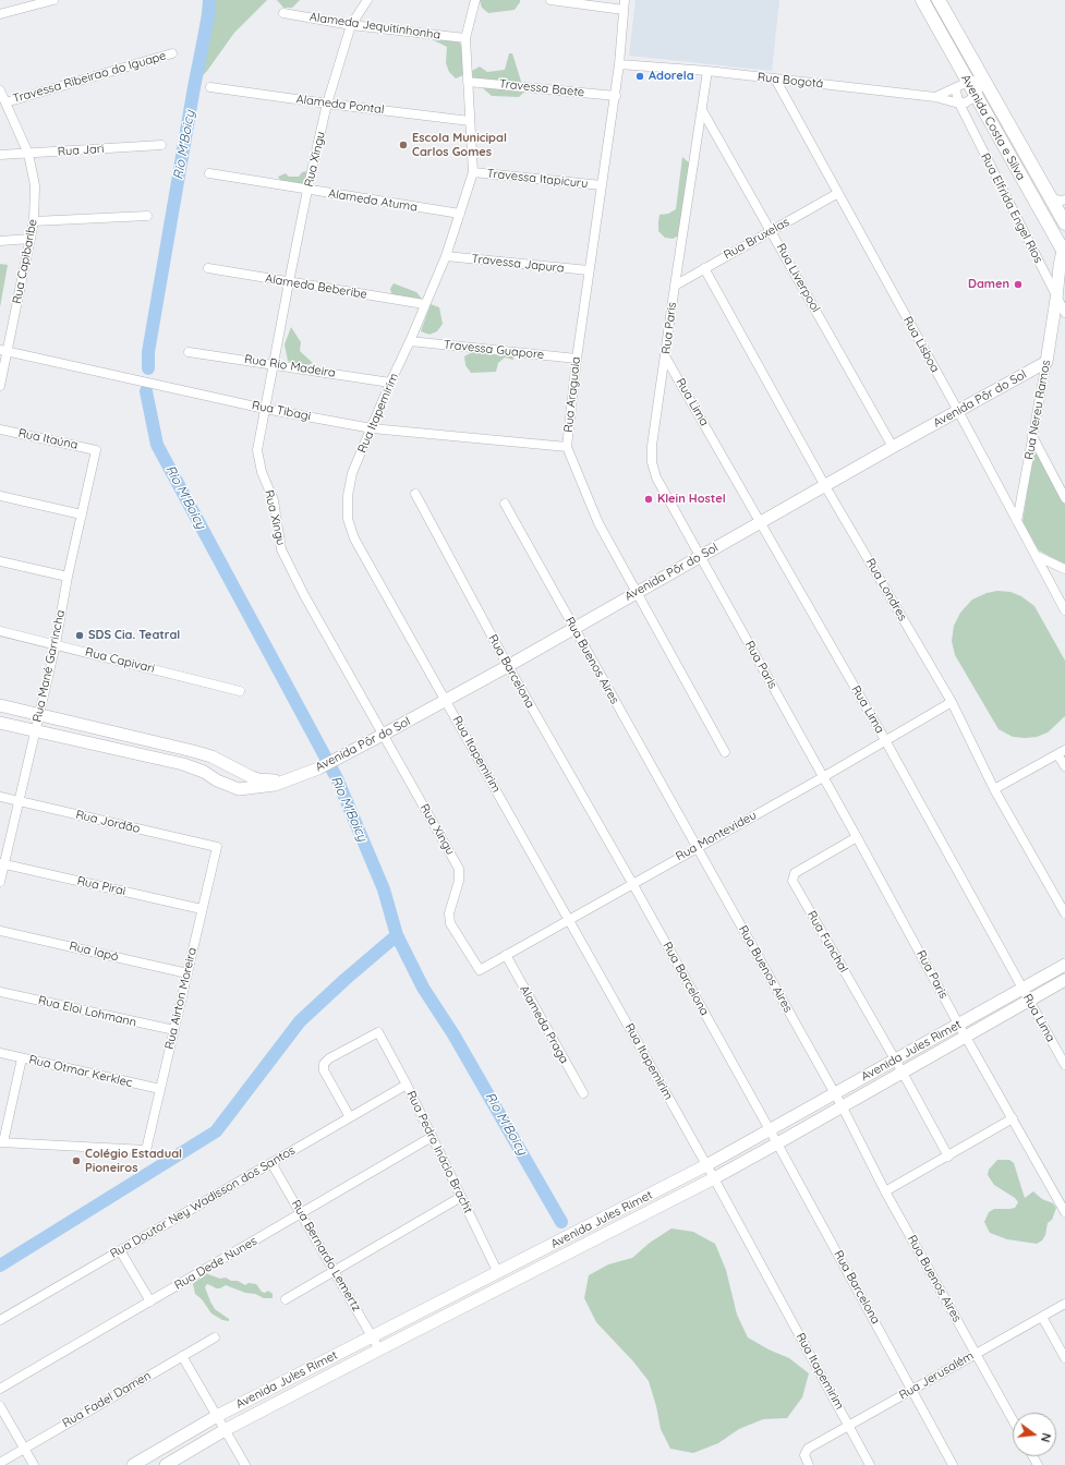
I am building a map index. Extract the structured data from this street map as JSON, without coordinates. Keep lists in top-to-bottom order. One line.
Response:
{"streets":{"main road":["Avenida Costa e Silva","Avenida Pôr do Sol","Rua Nereu Ramos","Avenida Jules Rimet"],"street":["Alameda Jequitinhonha","Travessa Ribeirao do Iguape","Rua Bogotá","Travessa Baete","Alameda Pontal","Rua Jari","Rua Xingu","Travessa Itapicuru","Alameda Atuma","Rua Elfrida Engel Rios","Rua Bruxelas","Rua Capibaribe","Travessa Japura","Rua Liverpool","Alameda Beberibe","Rua Paris","Rua Lisboa","Travessa Guapore","Rua Rio Madeira","Rua Araguaia","Rua Lima","Rua Tibagi","Rua Itapemirim","Rua Itaúna","Rua Londres","Rua Capivari","Rua Buenos Aires","Rua Mané Garrincha","Rua Barcelona","Rua Jordão","Rua Montevideu","Rua Pirai","Rua Funchal","Rua Iapó","Rua Airton Moreira","Rua Eloi Lohmann","Alameda Praga","Rua Otmar Kerklec","Rua Pedro Inácio Bracht","Rua Doutor Ney Wadisson dos Santos","Rua Bernardo Lemertz","Rua Dede Nunes","Rua Jerusalém","Rua Fadel Damen"]},"crossings":[["Alameda Jequitinhonha","Rua Xingu"],["Alameda Jequitinhonha","Rua Itapemirim"],["Travessa Ribeirao do Iguape","Rua Capibaribe"],["Rua Bogotá","Rua Elfrida Engel Rios"],["Rua Bogotá","Rua Paris"],["Rua Bogotá","Rua Lisboa"],["Rua Bogotá","Rua Araguaia"],["Travessa Baete","Rua Araguaia"],["Travessa Baete","Rua Itapemirim"],["Alameda Pontal","Rua Xingu"],["Alameda Pontal","Rua Itapemirim"],["Rua Jari","Rua Capibaribe"],["Rua Xingu","Alameda Atuma"],["Rua Xingu","Alameda Beberibe"],["Rua Xingu","Rua Rio Madeira"],["Rua Xingu","Avenida Pôr do Sol"],["Rua Xingu","Rua Tibagi"],["Rua Xingu","Rua Montevideu"],["Travessa Itapicuru","Rua Araguaia"],["Travessa Itapicuru","Rua Itapemirim"],["Alameda Atuma","Rua Itapemirim"],["Rua Elfrida Engel Rios","Rua Nereu Ramos"],["Rua Bruxelas","Rua Liverpool"],["Rua Bruxelas","Rua Paris"],["Rua Bruxelas","Rua Lisboa"],["Rua Bruxelas","Rua Londres"],["Rua Capibaribe","Rua Tibagi"],["Travessa Japura","Rua Araguaia"],["Travessa Japura","Rua Itapemirim"],["Rua Liverpool","Rua Paris"],["Rua Liverpool","Avenida Pôr do Sol"],["Alameda Beberibe","Rua Itapemirim"],["Rua Paris","Avenida Pôr do Sol"],["Rua Paris","Rua Lima"],["Rua Paris","Rua Montevideu"],["Rua Paris","Rua Funchal"],["Rua Paris","Avenida Jules Rimet"],["Rua Lisboa","Avenida Pôr do Sol"],["Rua Lisboa","Rua Nereu Ramos"],["Travessa Guapore","Rua Araguaia"],["Travessa Guapore","Rua Itapemirim"],["Rua Rio Madeira","Rua Itapemirim"],["Rua Araguaia","Avenida Pôr do Sol"],["Rua Araguaia","Rua Tibagi"],["Avenida Pôr do Sol","Rua Lima"],["Avenida Pôr do Sol","Rua Nereu Ramos"],["Avenida Pôr do Sol","Rua Itapemirim"],["Avenida Pôr do Sol","Rua Londres"],["Avenida Pôr do Sol","Rua Buenos Aires"],["Avenida Pôr do Sol","Rua Mané Garrincha"],["Avenida Pôr do Sol","Rua Barcelona"],["Rua Lima","Rua Montevideu"],["Rua Lima","Avenida Jules Rimet"],["Rua Tibagi","Rua Itapemirim"],["Rua Itapemirim","Rua Montevideu"],["Rua Itapemirim","Avenida Jules Rimet"],["Rua Itapemirim","Rua Jerusalém"],["Rua Itaúna","Rua Mané Garrincha"],["Rua Londres","Rua Montevideu"],["Rua Capivari","Rua Mané Garrincha"],["Rua Buenos Aires","Rua Montevideu"],["Rua Buenos Aires","Avenida Jules Rimet"],["Rua Buenos Aires","Rua Jerusalém"],["Rua Mané Garrincha","Rua Jordão"],["Rua Mané Garrincha","Rua Pirai"],["Rua Barcelona","Rua Montevideu"],["Rua Barcelona","Avenida Jules Rimet"],["Rua Barcelona","Rua Jerusalém"],["Rua Jordão","Rua Airton Moreira"],["Rua Montevideu","Alameda Praga"],["Rua Pirai","Rua Airton Moreira"],["Rua Funchal","Avenida Jules Rimet"],["Rua Iapó","Rua Airton Moreira"],["Rua Airton Moreira","Rua Eloi Lohmann"],["Rua Airton Moreira","Rua Otmar Kerklec"],["Avenida Jules Rimet","Rua Pedro Inácio Bracht"],["Avenida Jules Rimet","Rua Bernardo Lemertz"],["Rua Pedro Inácio Bracht","Rua Doutor Ney Wadisson dos Santos"],["Rua Pedro Inácio Bracht","Rua Dede Nunes"],["Rua Doutor Ney Wadisson dos Santos","Rua Bernardo Lemertz"],["Rua Bernardo Lemertz","Rua Dede Nunes"]],"water":["Rio M'Boicy"],"places":["Adorela","Escola Municipal Carlos Gomes","Damen","Klein Hostel","SDS Cia. Teatral","Colégio Estadual Pioneiros"],"north":"right"}
